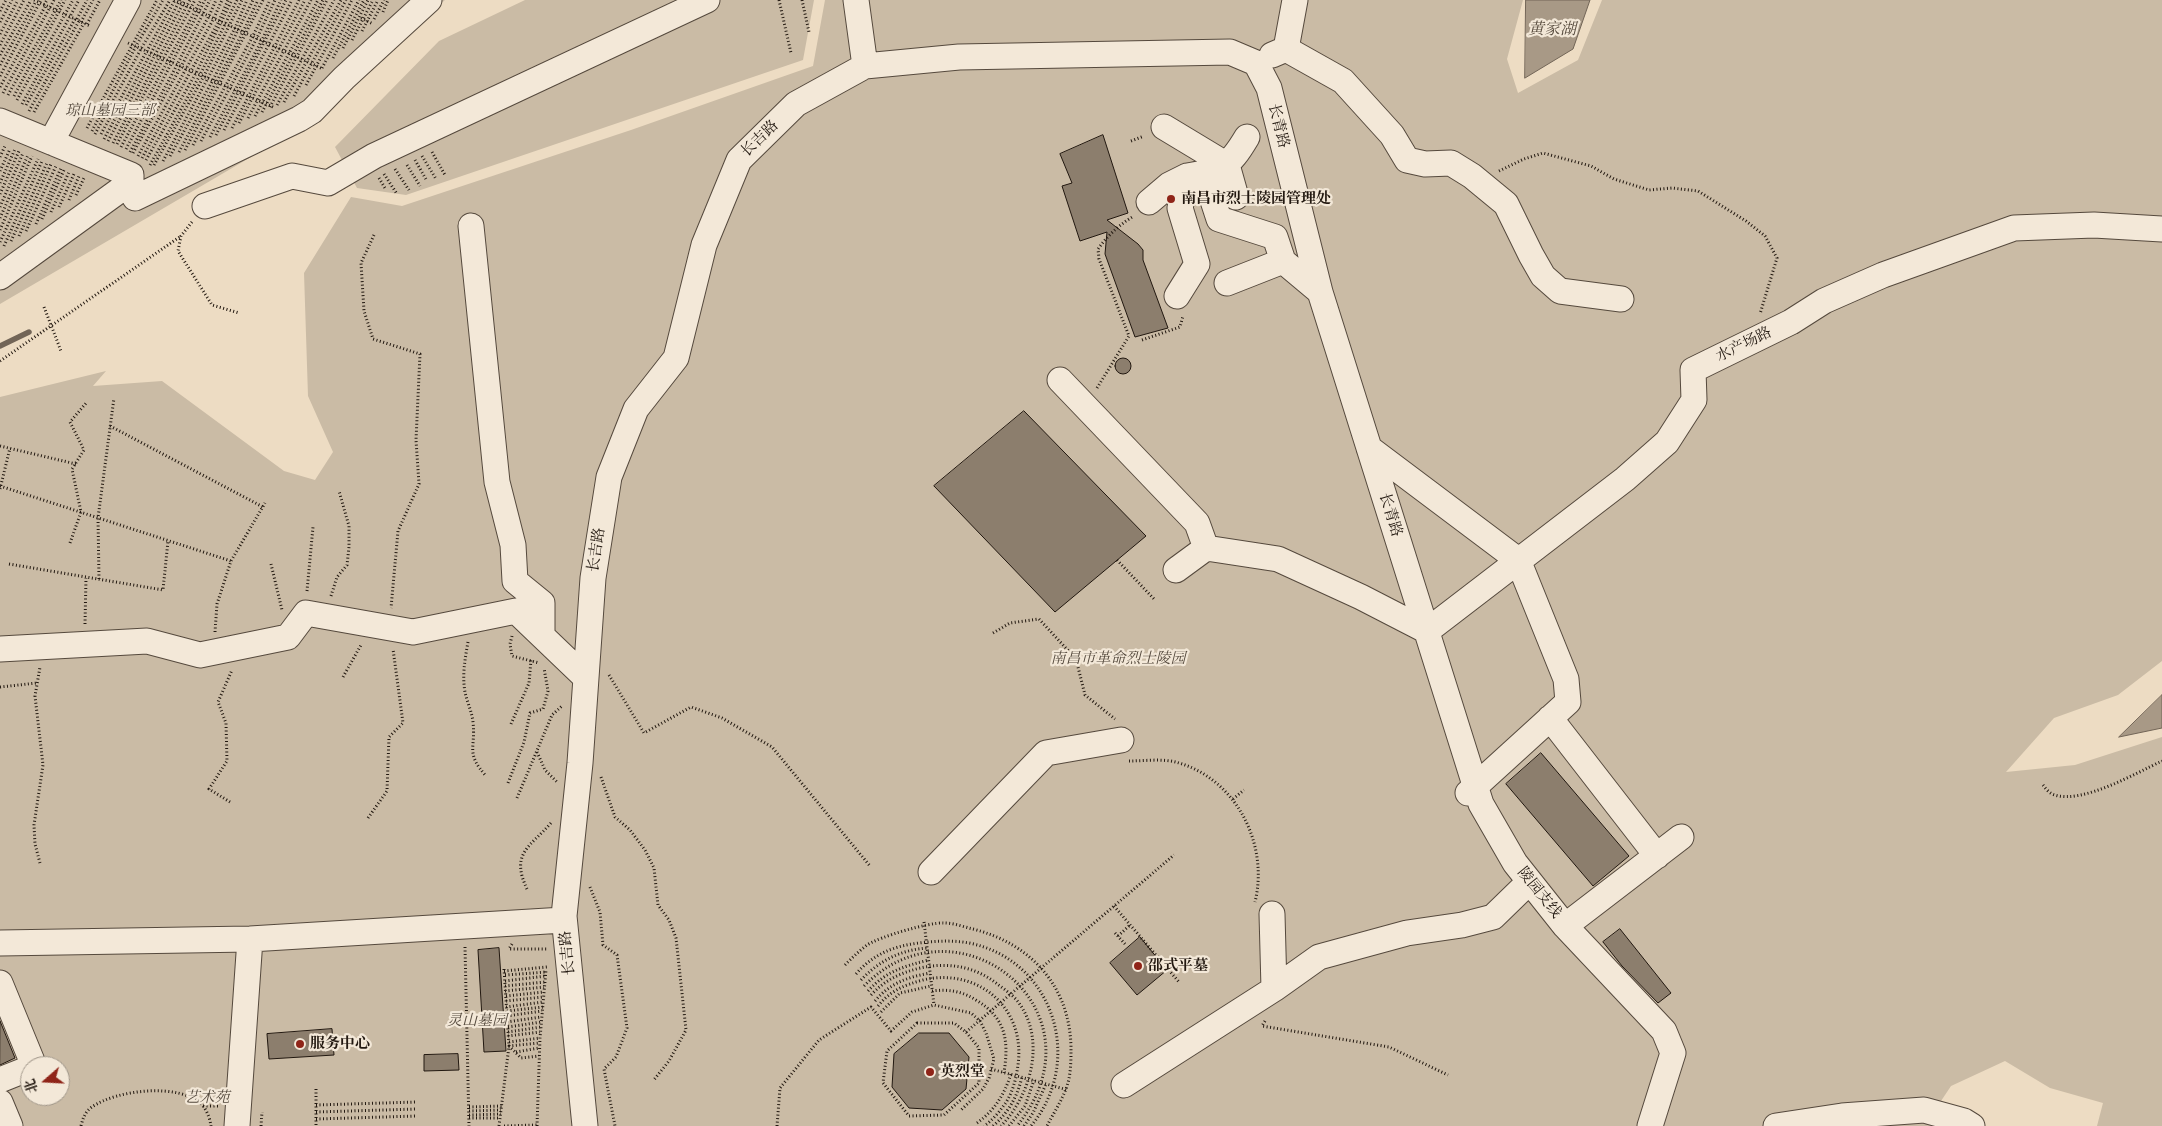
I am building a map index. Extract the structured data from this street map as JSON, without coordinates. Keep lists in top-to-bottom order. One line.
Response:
{"streets":{"street":["长青路","长吉路","水产场路","陵园支线"]},"crossings":[["长青路","水产场路"],["长青路","陵园支线"],["水产场路","陵园支线"]],"water":["黄家湖"],"parks":["琼山墓园三部","南昌市革命烈士陵园","灵山墓园","艺术苑"],"places":["南昌市烈士陵园管理处","邵式平墓","服务中心","英烈堂"],"north":"left"}
